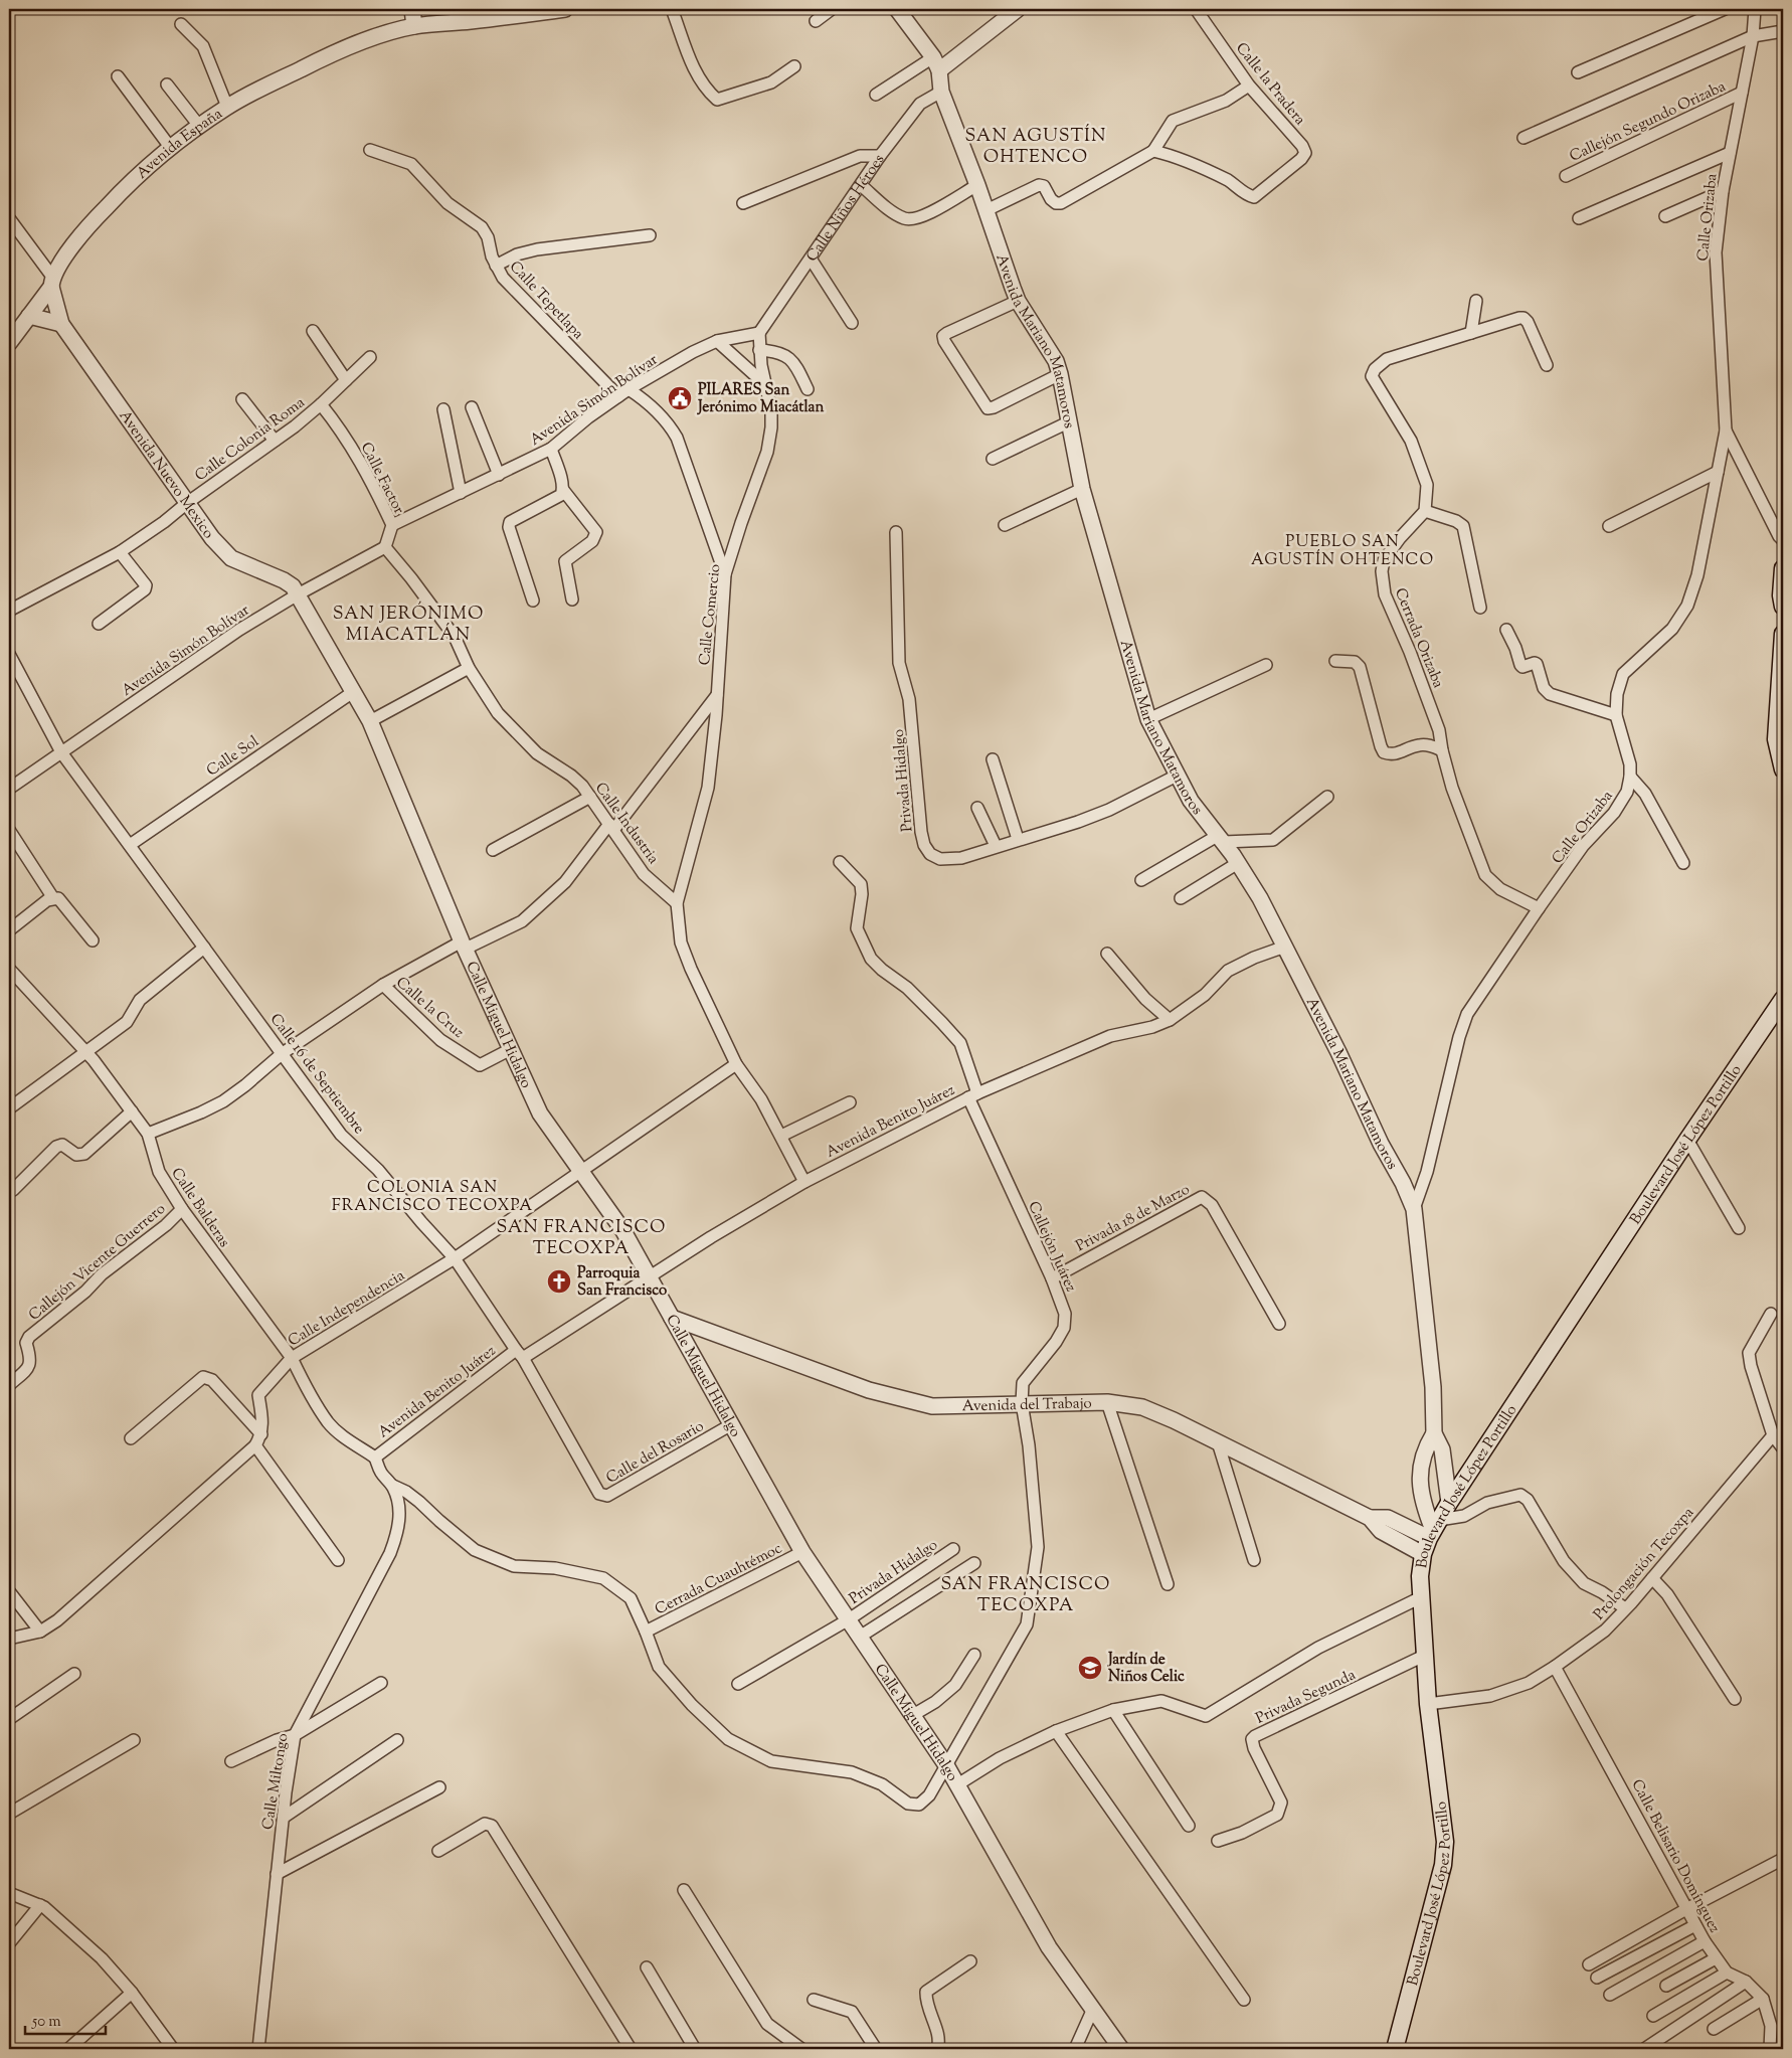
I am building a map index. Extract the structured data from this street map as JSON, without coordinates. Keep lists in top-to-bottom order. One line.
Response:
{"streets":{"main road":["Boulevard José López Portillo"],"street":["Calle la Pradera","Callejón Segundo Orizaba","Avenida España","Calle Niños Héroes","Calle Orizaba","Calle Tepetlapa","Avenida Mariano Matamoros","Avenida Simón Bolívar","Calle Colonia Roma","Avenida Nuevo Mexico","Calle Factor","Calle Comercio","Cerrada Orizaba","Calle Sol","Privada Hidalgo","Calle Industria","Calle la Cruz","Calle Miguel Hidalgo","Calle 16 de Septiembre","Avenida Benito Juárez","Calle Balderas","Privada 18 de Marzo","Callejón Juárez","Callejón Vicente Guerrero","Calle Independencia","Avenida del Trabajo","Calle del Rosario","Prolongación Tecoxpa","Cerrada Cuauhtémoc","Privada Segunda","Calle Miltongo","Calle Belisario Domínguez"]},"crossings":[["Callejón Segundo Orizaba","Calle Orizaba"],["Calle Niños Héroes","Avenida Mariano Matamoros"],["Calle Niños Héroes","Avenida Simón Bolívar"],["Calle Niños Héroes","Calle Comercio"],["Calle Orizaba","Avenida Mariano Matamoros"],["Calle Orizaba","Cerrada Orizaba"],["Calle Tepetlapa","Avenida Simón Bolívar"],["Calle Tepetlapa","Calle Comercio"],["Avenida Mariano Matamoros","Privada Hidalgo"],["Avenida Mariano Matamoros","Avenida Benito Juárez"],["Avenida Mariano Matamoros","Boulevard José López Portillo"],["Avenida Mariano Matamoros","Avenida del Trabajo"],["Avenida Simón Bolívar","Avenida Nuevo Mexico"],["Avenida Simón Bolívar","Calle Factor"],["Avenida Simón Bolívar","Calle Comercio"],["Avenida Simón Bolívar","Calle Miguel Hidalgo"],["Avenida Simón Bolívar","Calle 16 de Septiembre"],["Calle Colonia Roma","Avenida Nuevo Mexico"],["Calle Colonia Roma","Calle Factor"],["Avenida Nuevo Mexico","Calle Miguel Hidalgo"],["Calle Comercio","Calle Industria"],["Calle Sol","Calle Miguel Hidalgo"],["Calle Sol","Calle 16 de Septiembre"],["Privada Hidalgo","Calle Miguel Hidalgo"],["Calle la Cruz","Calle Miguel Hidalgo"],["Calle Miguel Hidalgo","Avenida Benito Juárez"],["Calle Miguel Hidalgo","Callejón Juárez"],["Calle Miguel Hidalgo","Calle Independencia"],["Calle Miguel Hidalgo","Avenida del Trabajo"],["Calle Miguel Hidalgo","Calle del Rosario"],["Calle Miguel Hidalgo","Cerrada Cuauhtémoc"],["Calle 16 de Septiembre","Avenida Benito Juárez"],["Calle 16 de Septiembre","Calle Independencia"],["Calle 16 de Septiembre","Calle del Rosario"],["Avenida Benito Juárez","Calle Balderas"],["Avenida Benito Juárez","Callejón Juárez"],["Avenida Benito Juárez","Calle Miltongo"],["Boulevard José López Portillo","Avenida del Trabajo"],["Boulevard José López Portillo","Prolongación Tecoxpa"],["Boulevard José López Portillo","Privada Segunda"],["Calle Balderas","Callejón Vicente Guerrero"],["Calle Balderas","Calle Independencia"],["Calle Balderas","Calle Miltongo"],["Privada 18 de Marzo","Callejón Juárez"],["Callejón Juárez","Avenida del Trabajo"],["Callejón Juárez","Cerrada Cuauhtémoc"],["Callejón Juárez","Calle Miltongo"],["Prolongación Tecoxpa","Calle Belisario Domínguez"]],"districts":["SAN AGUSTÍN OHTENCO","PUEBLO SAN AGUSTÍN OHTENCO","SAN JERÓNIMO MIACATLÁN","COLONIA SAN FRANCISCO TECOXPA","SAN FRANCISCO TECOXPA","SAN FRANCISCO TECOXPA"],"places":{"public building":["PILARES San Jerónimo Miacátlan"],"church":["Parroquia San Francisco"],"school or university":["Jardín de Niños Celic"]},"scale_bar":"50 m"}
